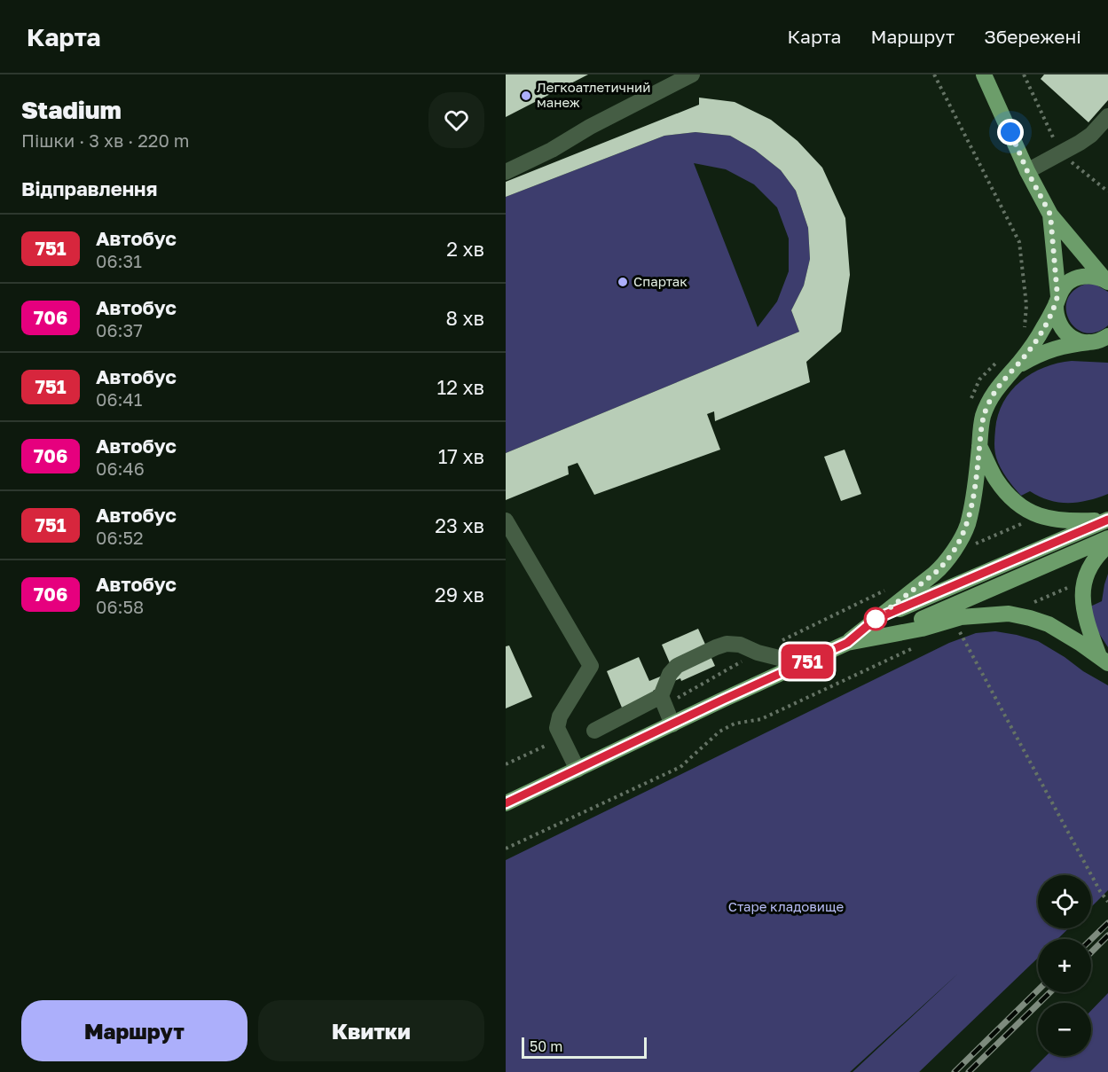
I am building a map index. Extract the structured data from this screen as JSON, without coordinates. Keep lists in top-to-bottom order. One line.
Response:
{"parks":["Старе кладовище"],"places":["Легкоатлетичний манеж","Спартак"],"lines":["bus line 751"],"scale_bar":"50 m","page":{"header":"Карта","nav":["Карта","Маршрут","Збережені"],"heading":[["Stadium","Пішки · 3 хв · 220 m"],"Відправлення"],"on_map":"751","list":[{"mark":"751","name":"Автобус","note":"06:31","value":"2 хв"},{"mark":"706","name":"Автобус","note":"06:37","value":"8 хв"},{"mark":"751","name":"Автобус","note":"06:41","value":"12 хв"},{"mark":"706","name":"Автобус","note":"06:46","value":"17 хв"},{"mark":"751","name":"Автобус","note":"06:52","value":"23 хв"},{"mark":"706","name":"Автобус","note":"06:58","value":"29 хв"}],"map_buttons":["+","−"],"buttons":["Маршрут","Квитки"],"scale":"50 m"}}
